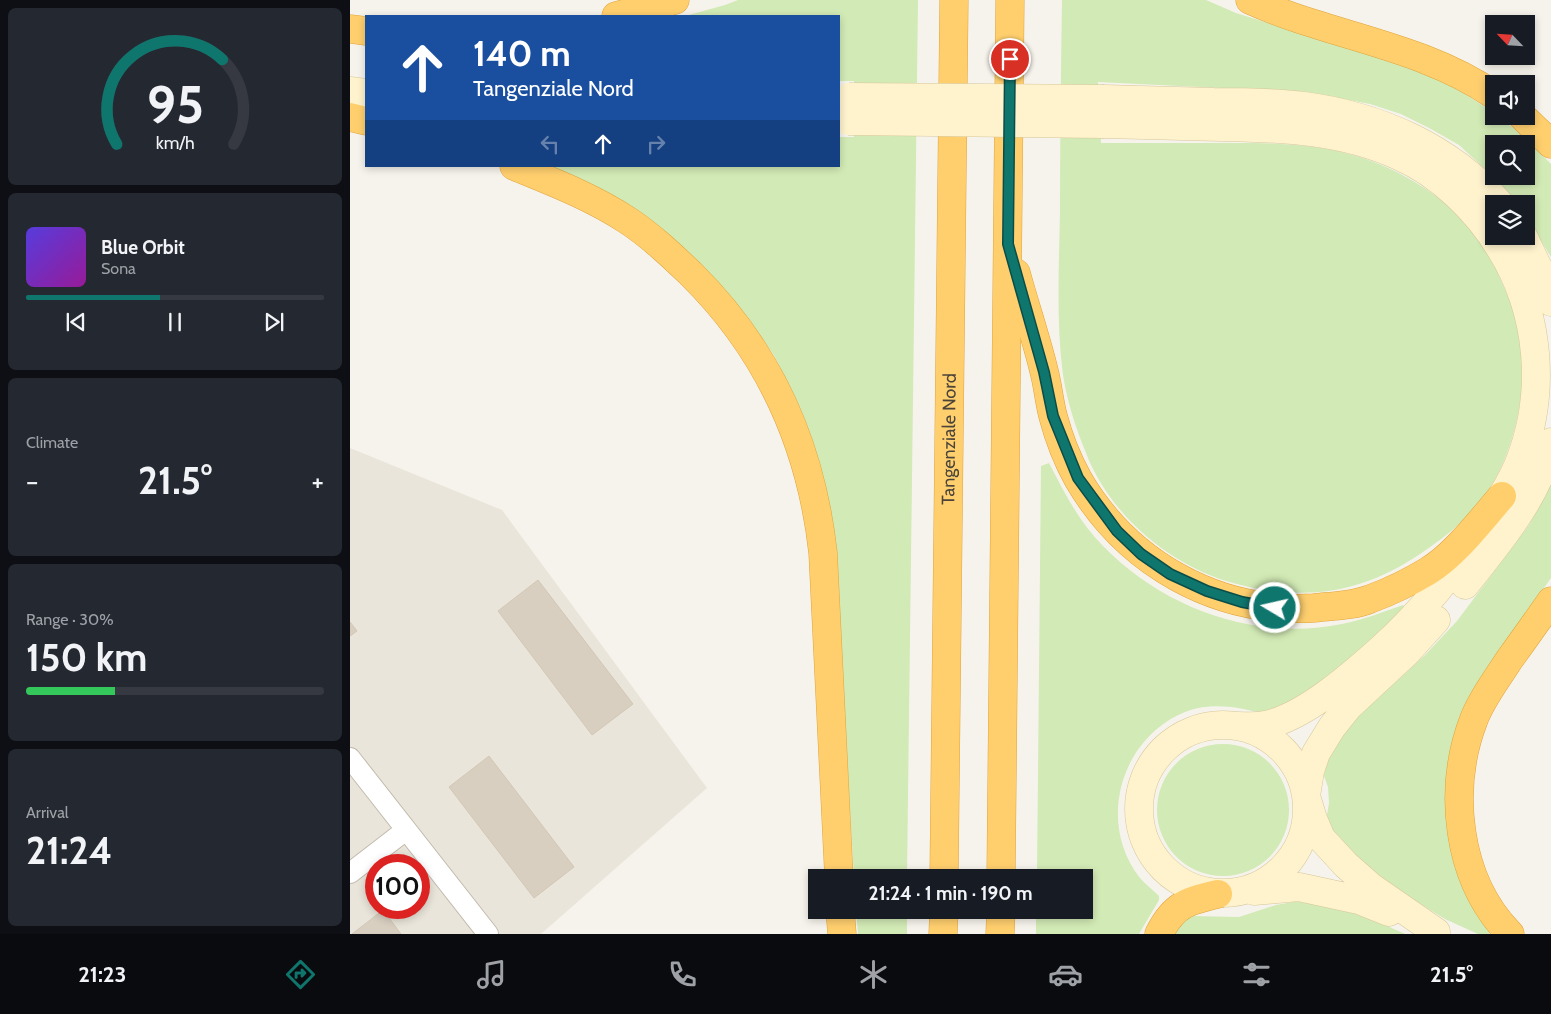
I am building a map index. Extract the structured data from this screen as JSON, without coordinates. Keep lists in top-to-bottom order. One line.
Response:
{"streets":{"highway":["Tangenziale Nord"]},"north":"top left","page":{"turn":["140 m","Tangenziale Nord"],"song":["Blue Orbit","Sona"],"tile":["Climate",["Range · 30%","150 km"],["Arrival","21:24"]],"heat":["−","21.5°","+"],"limit":"100","trip":"21:24 · 1 min · 190 m","tabs":["21:23","21.5°"],"gauge":["95","km/h"]}}
